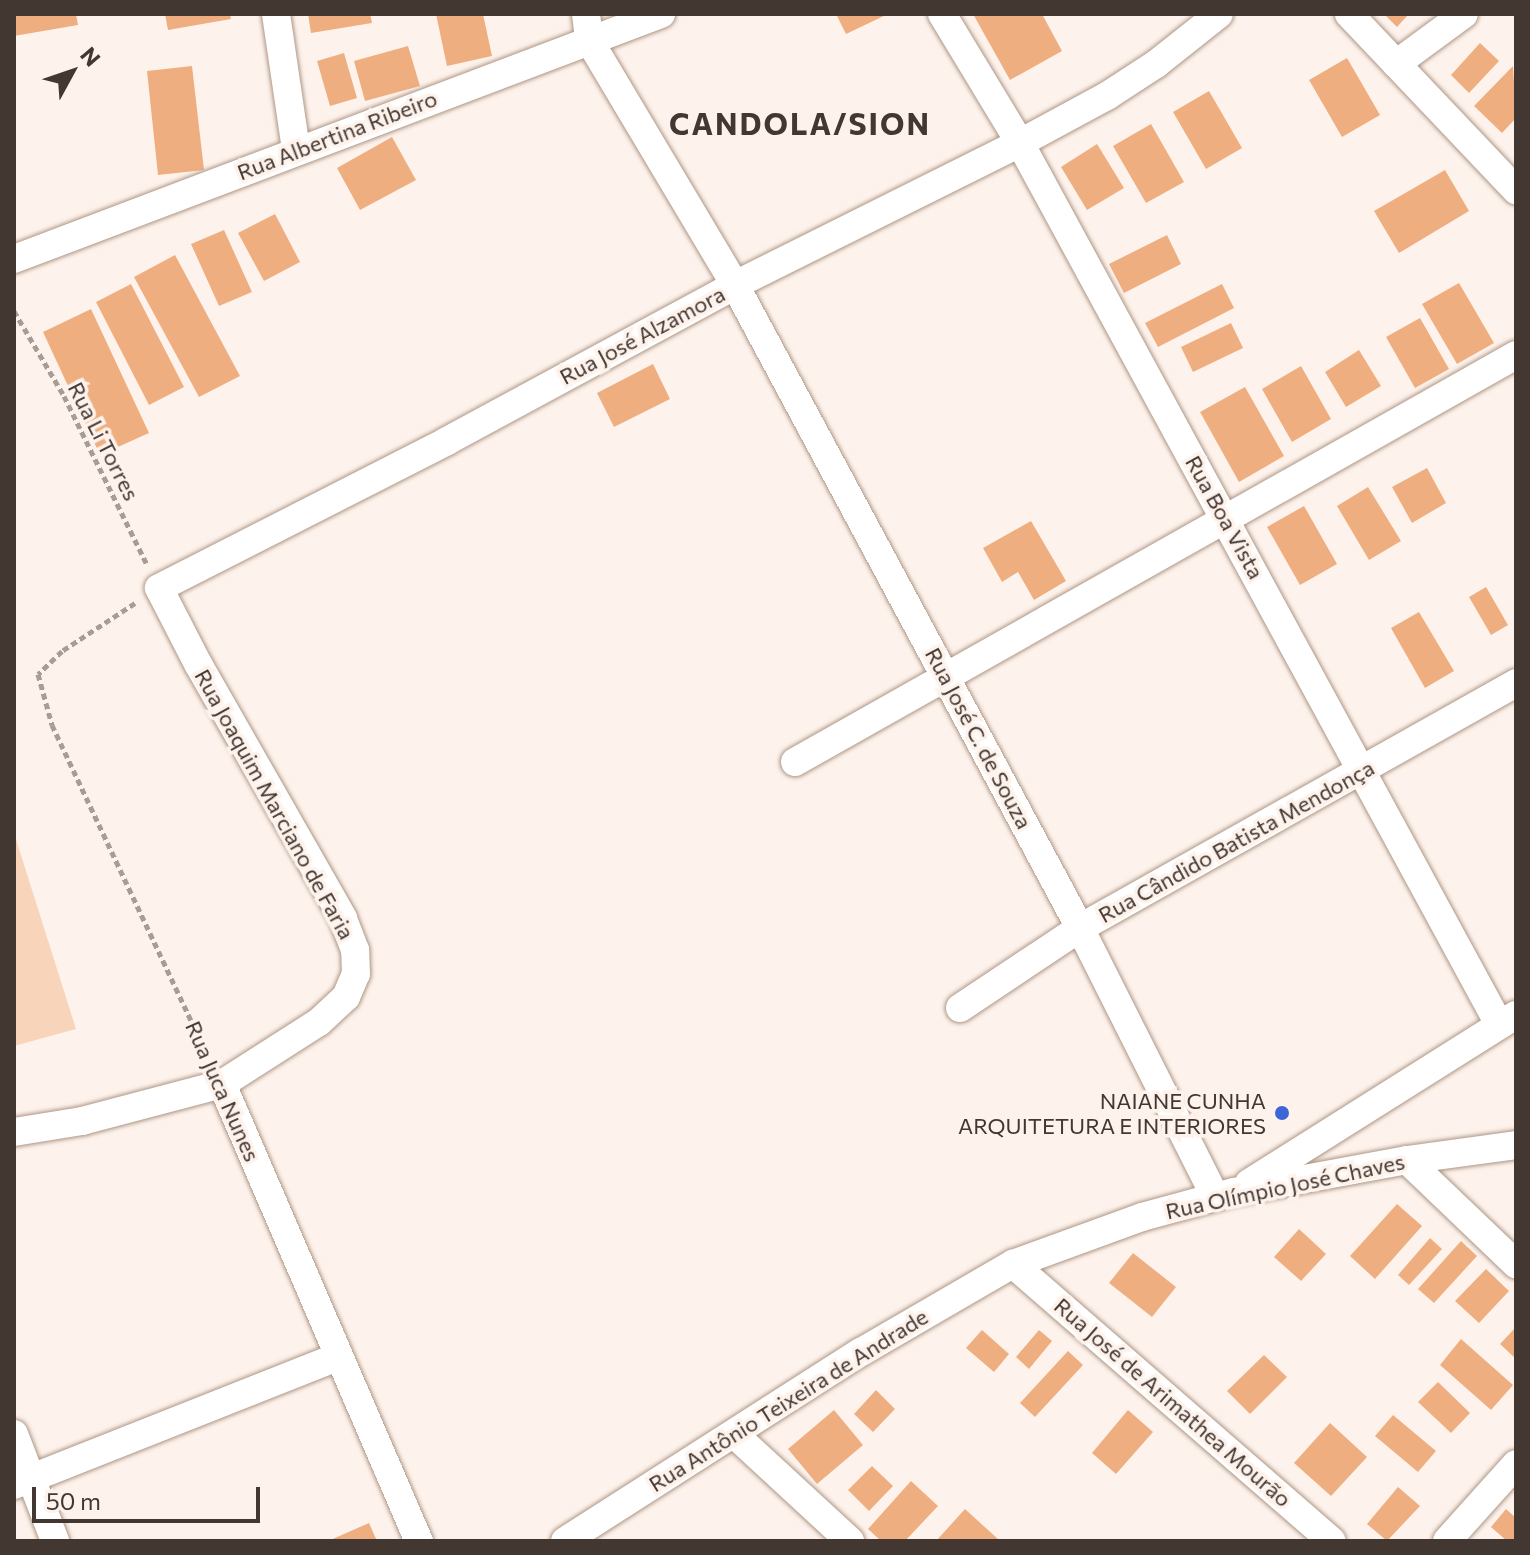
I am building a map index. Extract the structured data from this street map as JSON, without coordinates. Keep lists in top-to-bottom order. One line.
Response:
{"streets":{"street":["Rua Albertina Ribeiro","Rua José Alzamora","Rua Boa Vista","Rua José C. de Souza","Rua Joaquim Marciano de Faria","Rua Cândido Batista Mendonça","Rua Juca Nunes","Rua Olímpio José Chaves","Rua Antônio Teixeira de Andrade","Rua José de Arimathea Mourão"],"path":["Rua Li Torres"]},"crossings":[["Rua Albertina Ribeiro","Rua José C. de Souza"],["Rua José Alzamora","Rua Li Torres"],["Rua José Alzamora","Rua Boa Vista"],["Rua José Alzamora","Rua José C. de Souza"],["Rua José Alzamora","Rua Joaquim Marciano de Faria"],["Rua José Alzamora","Rua Juca Nunes"],["Rua Li Torres","Rua Joaquim Marciano de Faria"],["Rua Li Torres","Rua Juca Nunes"],["Rua Boa Vista","Rua Cândido Batista Mendonça"],["Rua José C. de Souza","Rua Cândido Batista Mendonça"],["Rua José C. de Souza","Rua Olímpio José Chaves"],["Rua Joaquim Marciano de Faria","Rua Juca Nunes"],["Rua Olímpio José Chaves","Rua Antônio Teixeira de Andrade"],["Rua Olímpio José Chaves","Rua José de Arimathea Mourão"],["Rua Antônio Teixeira de Andrade","Rua José de Arimathea Mourão"]],"districts":["CANDOLA/SION"],"places":["NAIANE CUNHA ARQUITETURA E INTERIORES"],"scale_bar":"50 m","north":"top right"}
